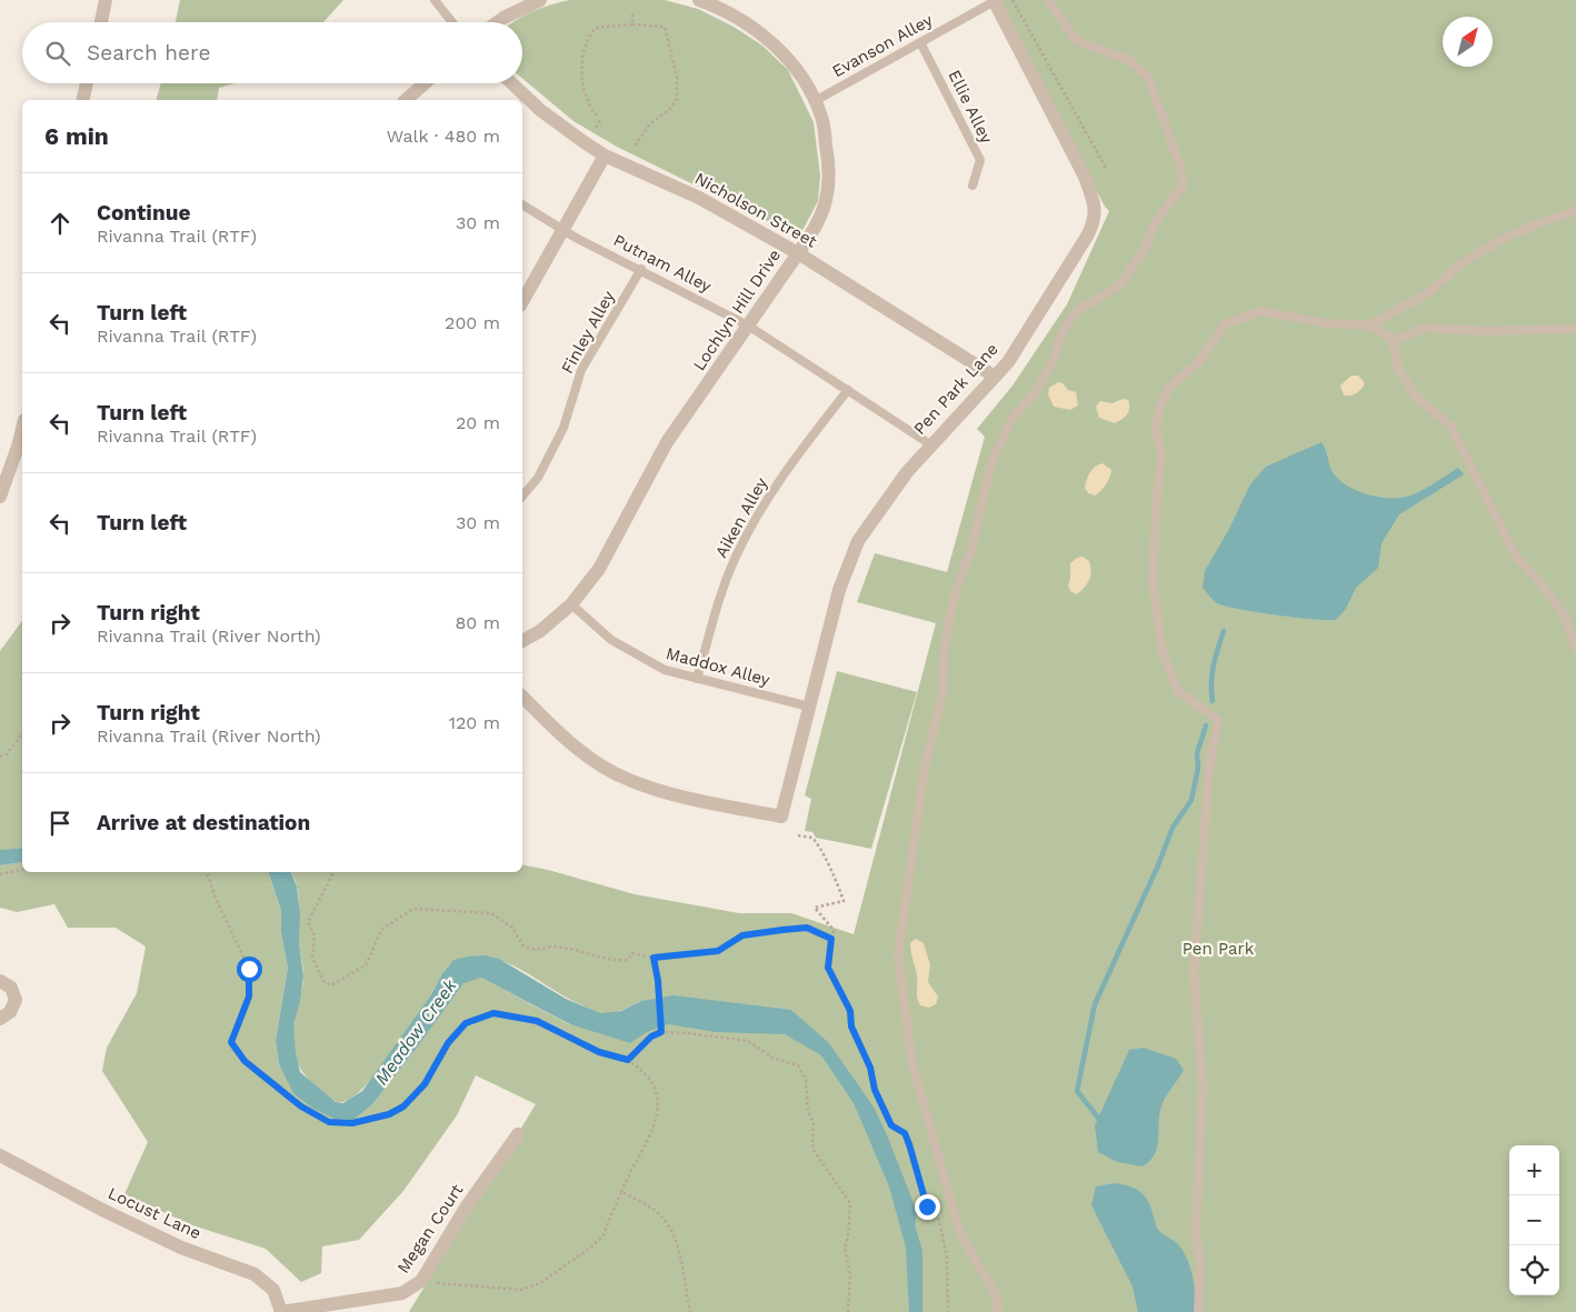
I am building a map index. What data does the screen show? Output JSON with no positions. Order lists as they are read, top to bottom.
{
  "streets": {
    "street": [
      "Nicholson Street",
      "Lochlyn Hill Drive",
      "Pen Park Lane",
      "Locust Lane",
      "Megan Court"
    ],
    "lane": [
      "Evanson Alley",
      "Ellie Alley",
      "Putnam Alley",
      "Finley Alley",
      "Aiken Alley",
      "Maddox Alley"
    ]
  },
  "crossings": [
    ["Evanson Alley", "Ellie Alley"],
    ["Evanson Alley", "Lochlyn Hill Drive"],
    ["Evanson Alley", "Pen Park Lane"],
    ["Nicholson Street", "Lochlyn Hill Drive"],
    ["Nicholson Street", "Pen Park Lane"],
    ["Putnam Alley", "Lochlyn Hill Drive"],
    ["Putnam Alley", "Finley Alley"],
    ["Putnam Alley", "Pen Park Lane"],
    ["Putnam Alley", "Aiken Alley"],
    ["Lochlyn Hill Drive", "Maddox Alley"],
    ["Pen Park Lane", "Maddox Alley"],
    ["Aiken Alley", "Maddox Alley"],
    ["Locust Lane", "Megan Court"]
  ],
  "water": ["Meadow Creek"],
  "parks": ["Pen Park"],
  "north": "top right",
  "page": {
    "search": "Search here",
    "heading": ["6 min", "Walk · 480 m"],
    "list": [
      ["Continue", "Rivanna Trail (RTF)", "30 m"],
      ["Turn left", "Rivanna Trail (RTF)", "200 m"],
      ["Turn left", "Rivanna Trail (RTF)", "20 m"],
      ["Turn left", "30 m"],
      ["Turn right", "Rivanna Trail (River North)", "80 m"],
      ["Turn right", "Rivanna Trail (River North)", "120 m"],
      "Arrive at destination"
    ],
    "map_buttons": ["+", "−"]
  }
}
